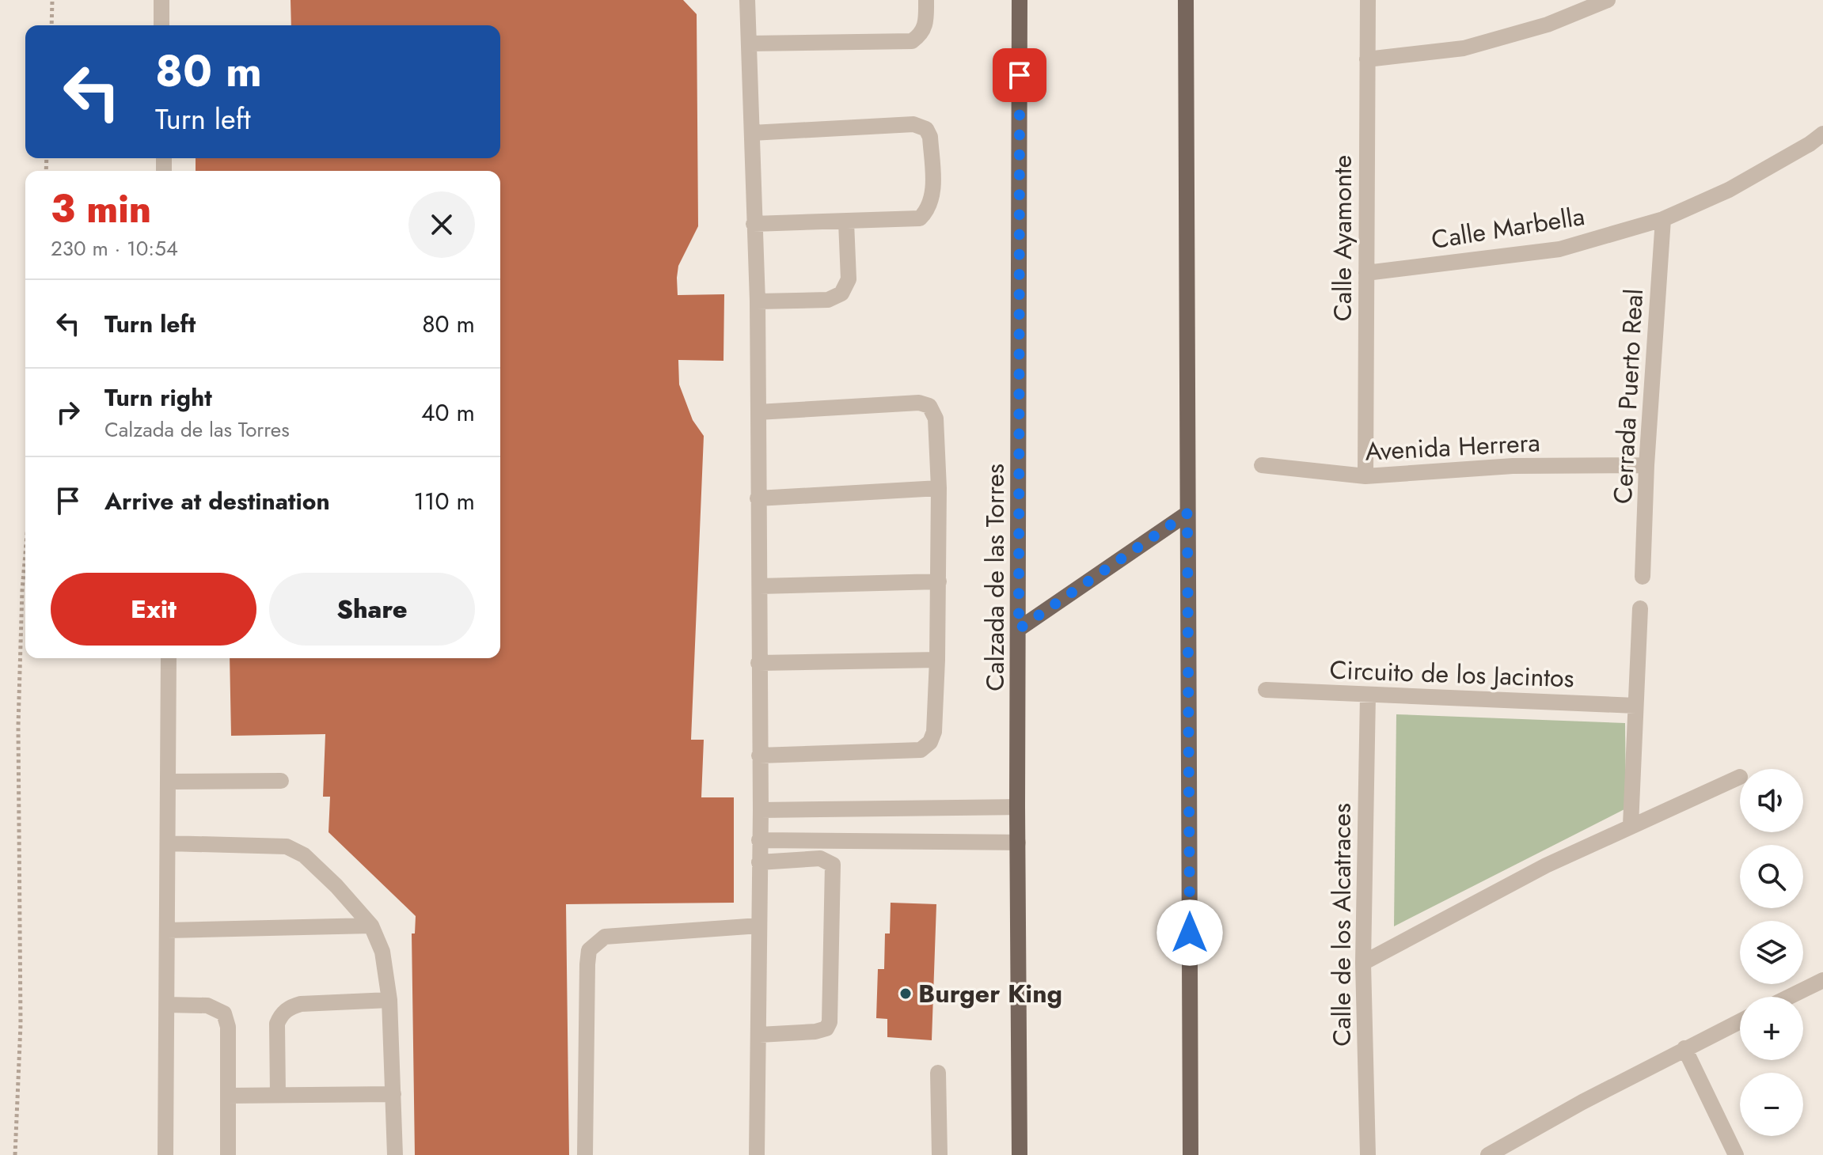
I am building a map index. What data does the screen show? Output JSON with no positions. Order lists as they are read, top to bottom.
{
  "streets": {
    "main road": ["Calzada de las Torres"],
    "street": [
      "Calle Marbella",
      "Calle Ayamonte",
      "Cerrada Puerto Real",
      "Avenida Herrera",
      "Circuito de los Jacintos",
      "Calle de los Alcatraces"
    ]
  },
  "crossings": [
    ["Calle Marbella", "Calle Ayamonte"],
    ["Calle Marbella", "Cerrada Puerto Real"],
    ["Calle Ayamonte", "Avenida Herrera"],
    ["Cerrada Puerto Real", "Avenida Herrera"],
    ["Circuito de los Jacintos", "Calle de los Alcatraces"]
  ],
  "places": ["Burger King"],
  "page": {
    "turn": ["80 m", "Turn left"],
    "heading": ["3 min", "230 m · 10:54"],
    "list": [
      {
        "name": "Turn left",
        "value": "80 m"
      },
      {
        "name": "Turn right",
        "note": "Calzada de las Torres",
        "value": "40 m"
      },
      {
        "name": "Arrive at destination",
        "value": "110 m"
      }
    ],
    "buttons": ["Exit", "Share"],
    "map_buttons": ["+", "−"]
  }
}
